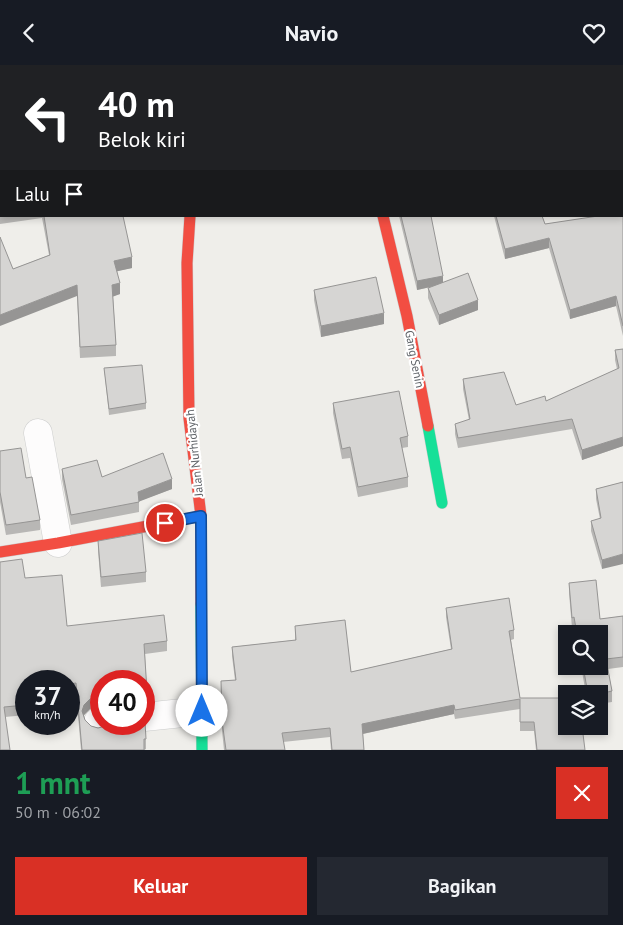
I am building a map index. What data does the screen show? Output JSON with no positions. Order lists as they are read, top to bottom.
{
  "streets": {
    "street": ["Gang Senin", "Jalan Nurhidayah"]
  },
  "page": {
    "header": "Navio",
    "turn": ["40 m", "Belok kiri"],
    "then": "Lalu",
    "speed": "37 km/h",
    "limit": "40",
    "heading": ["1 mnt", "50 m · 06:02"],
    "buttons": ["Keluar", "Bagikan"]
  }
}
